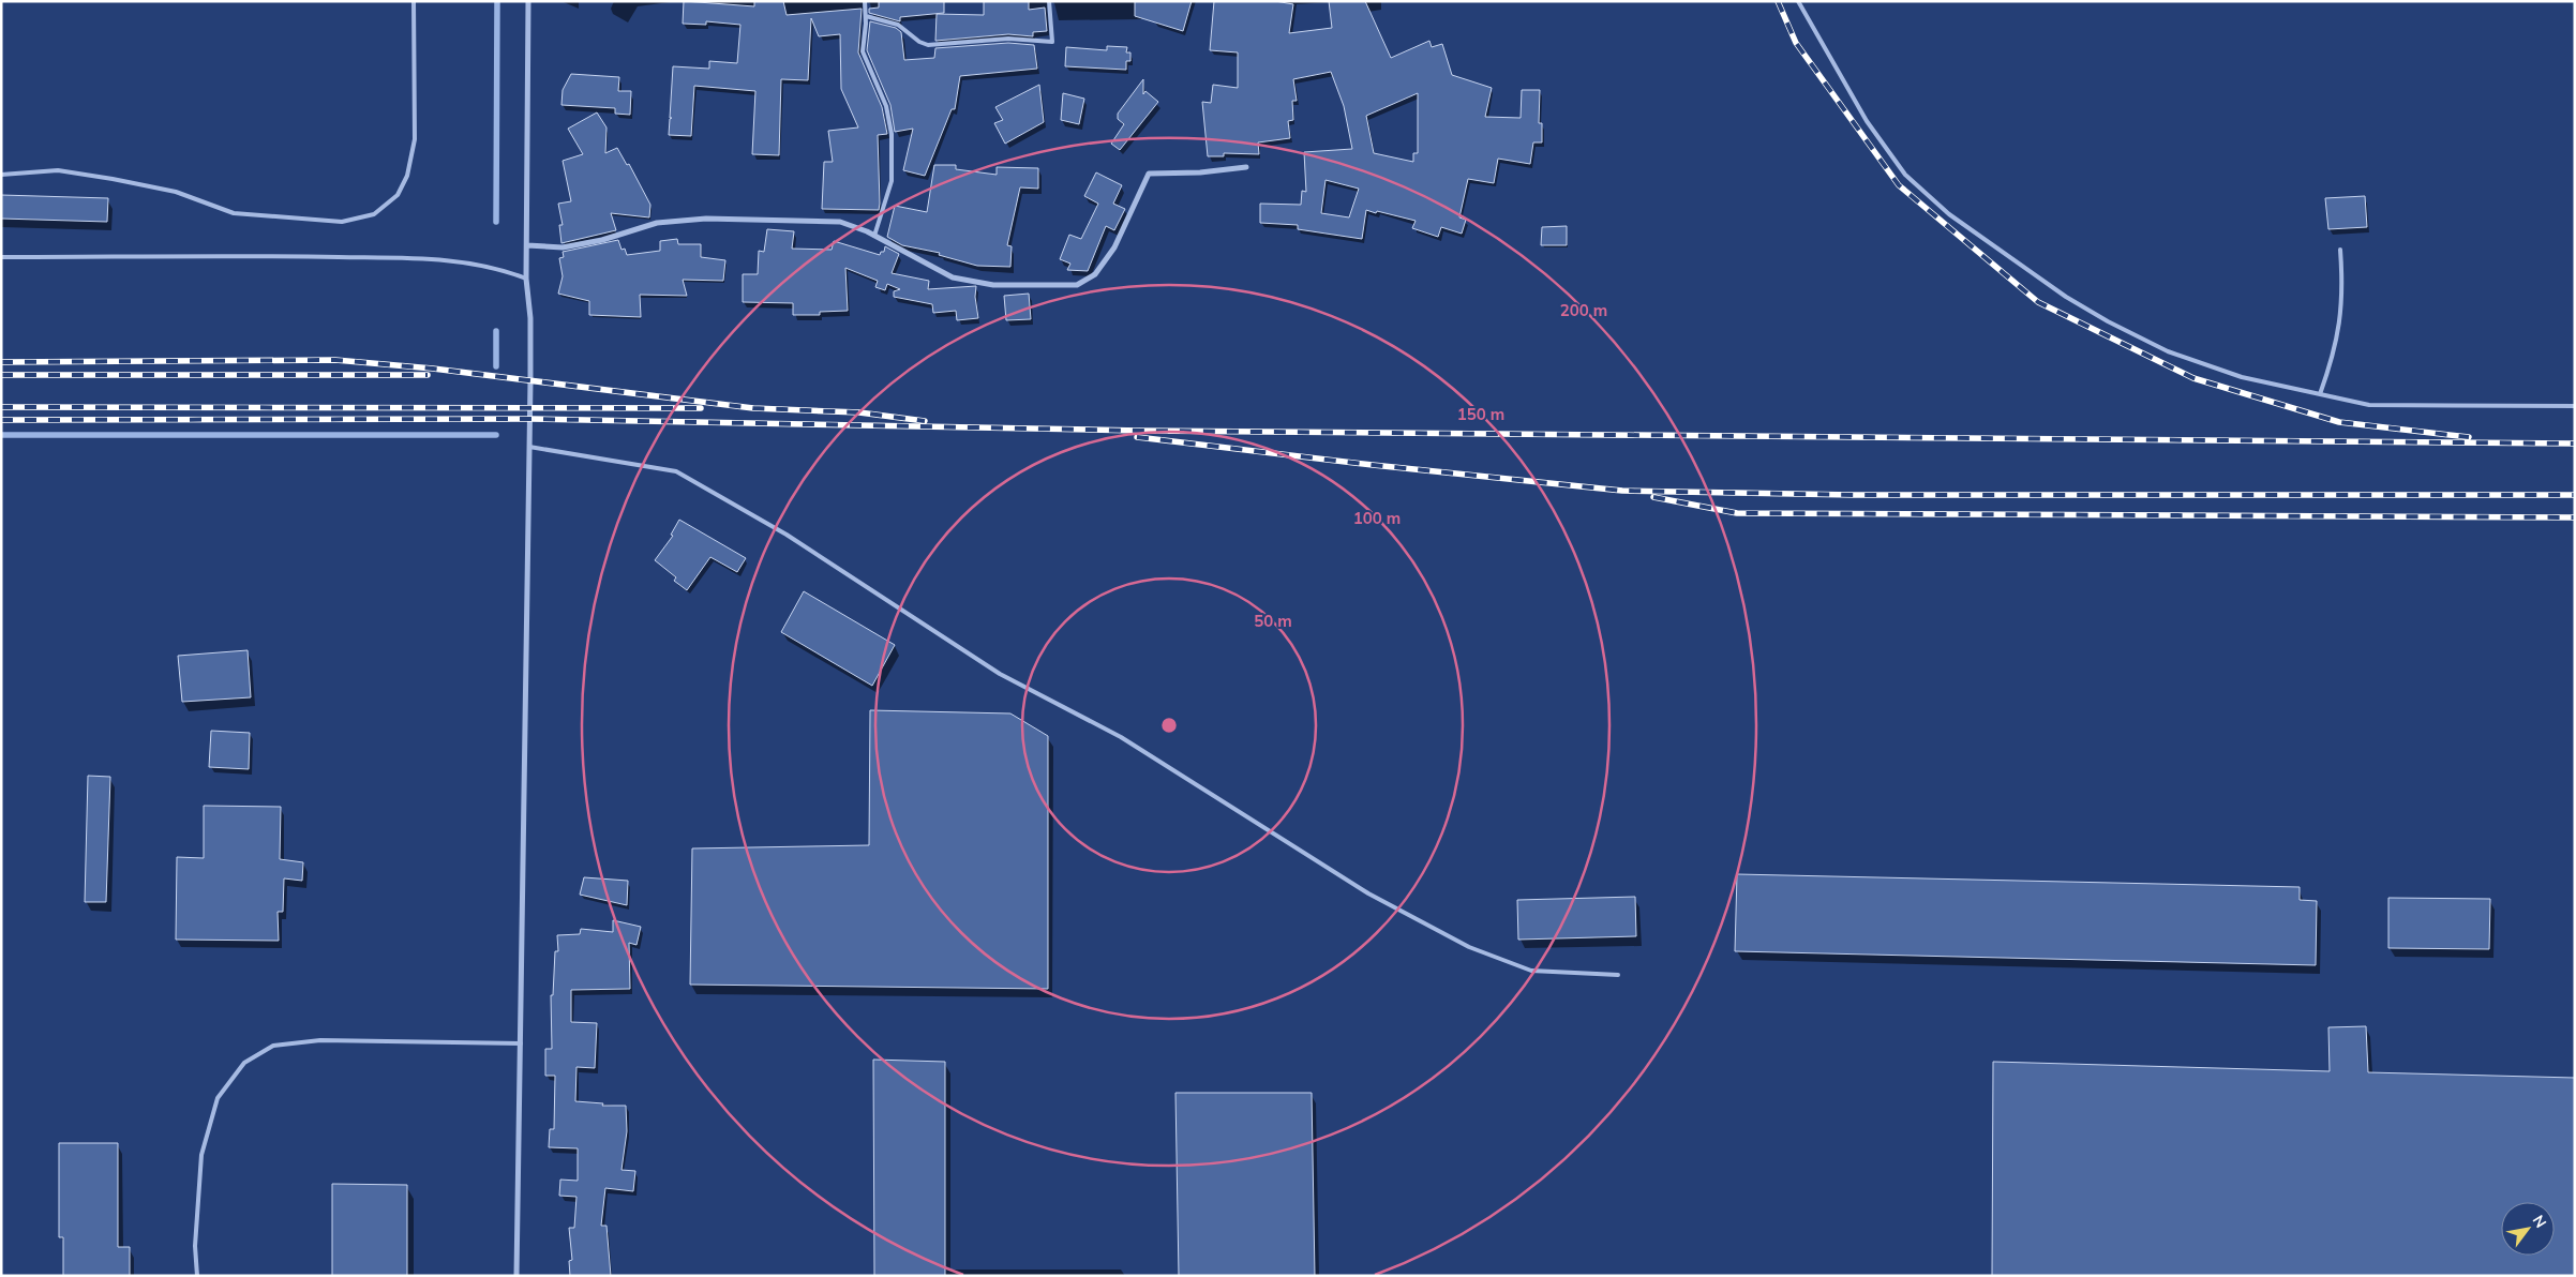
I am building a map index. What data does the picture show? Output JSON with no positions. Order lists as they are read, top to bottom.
{
  "north": "top right",
  "rings": [
    "200 m",
    "150 m",
    "100 m",
    "50 m"
  ]
}
